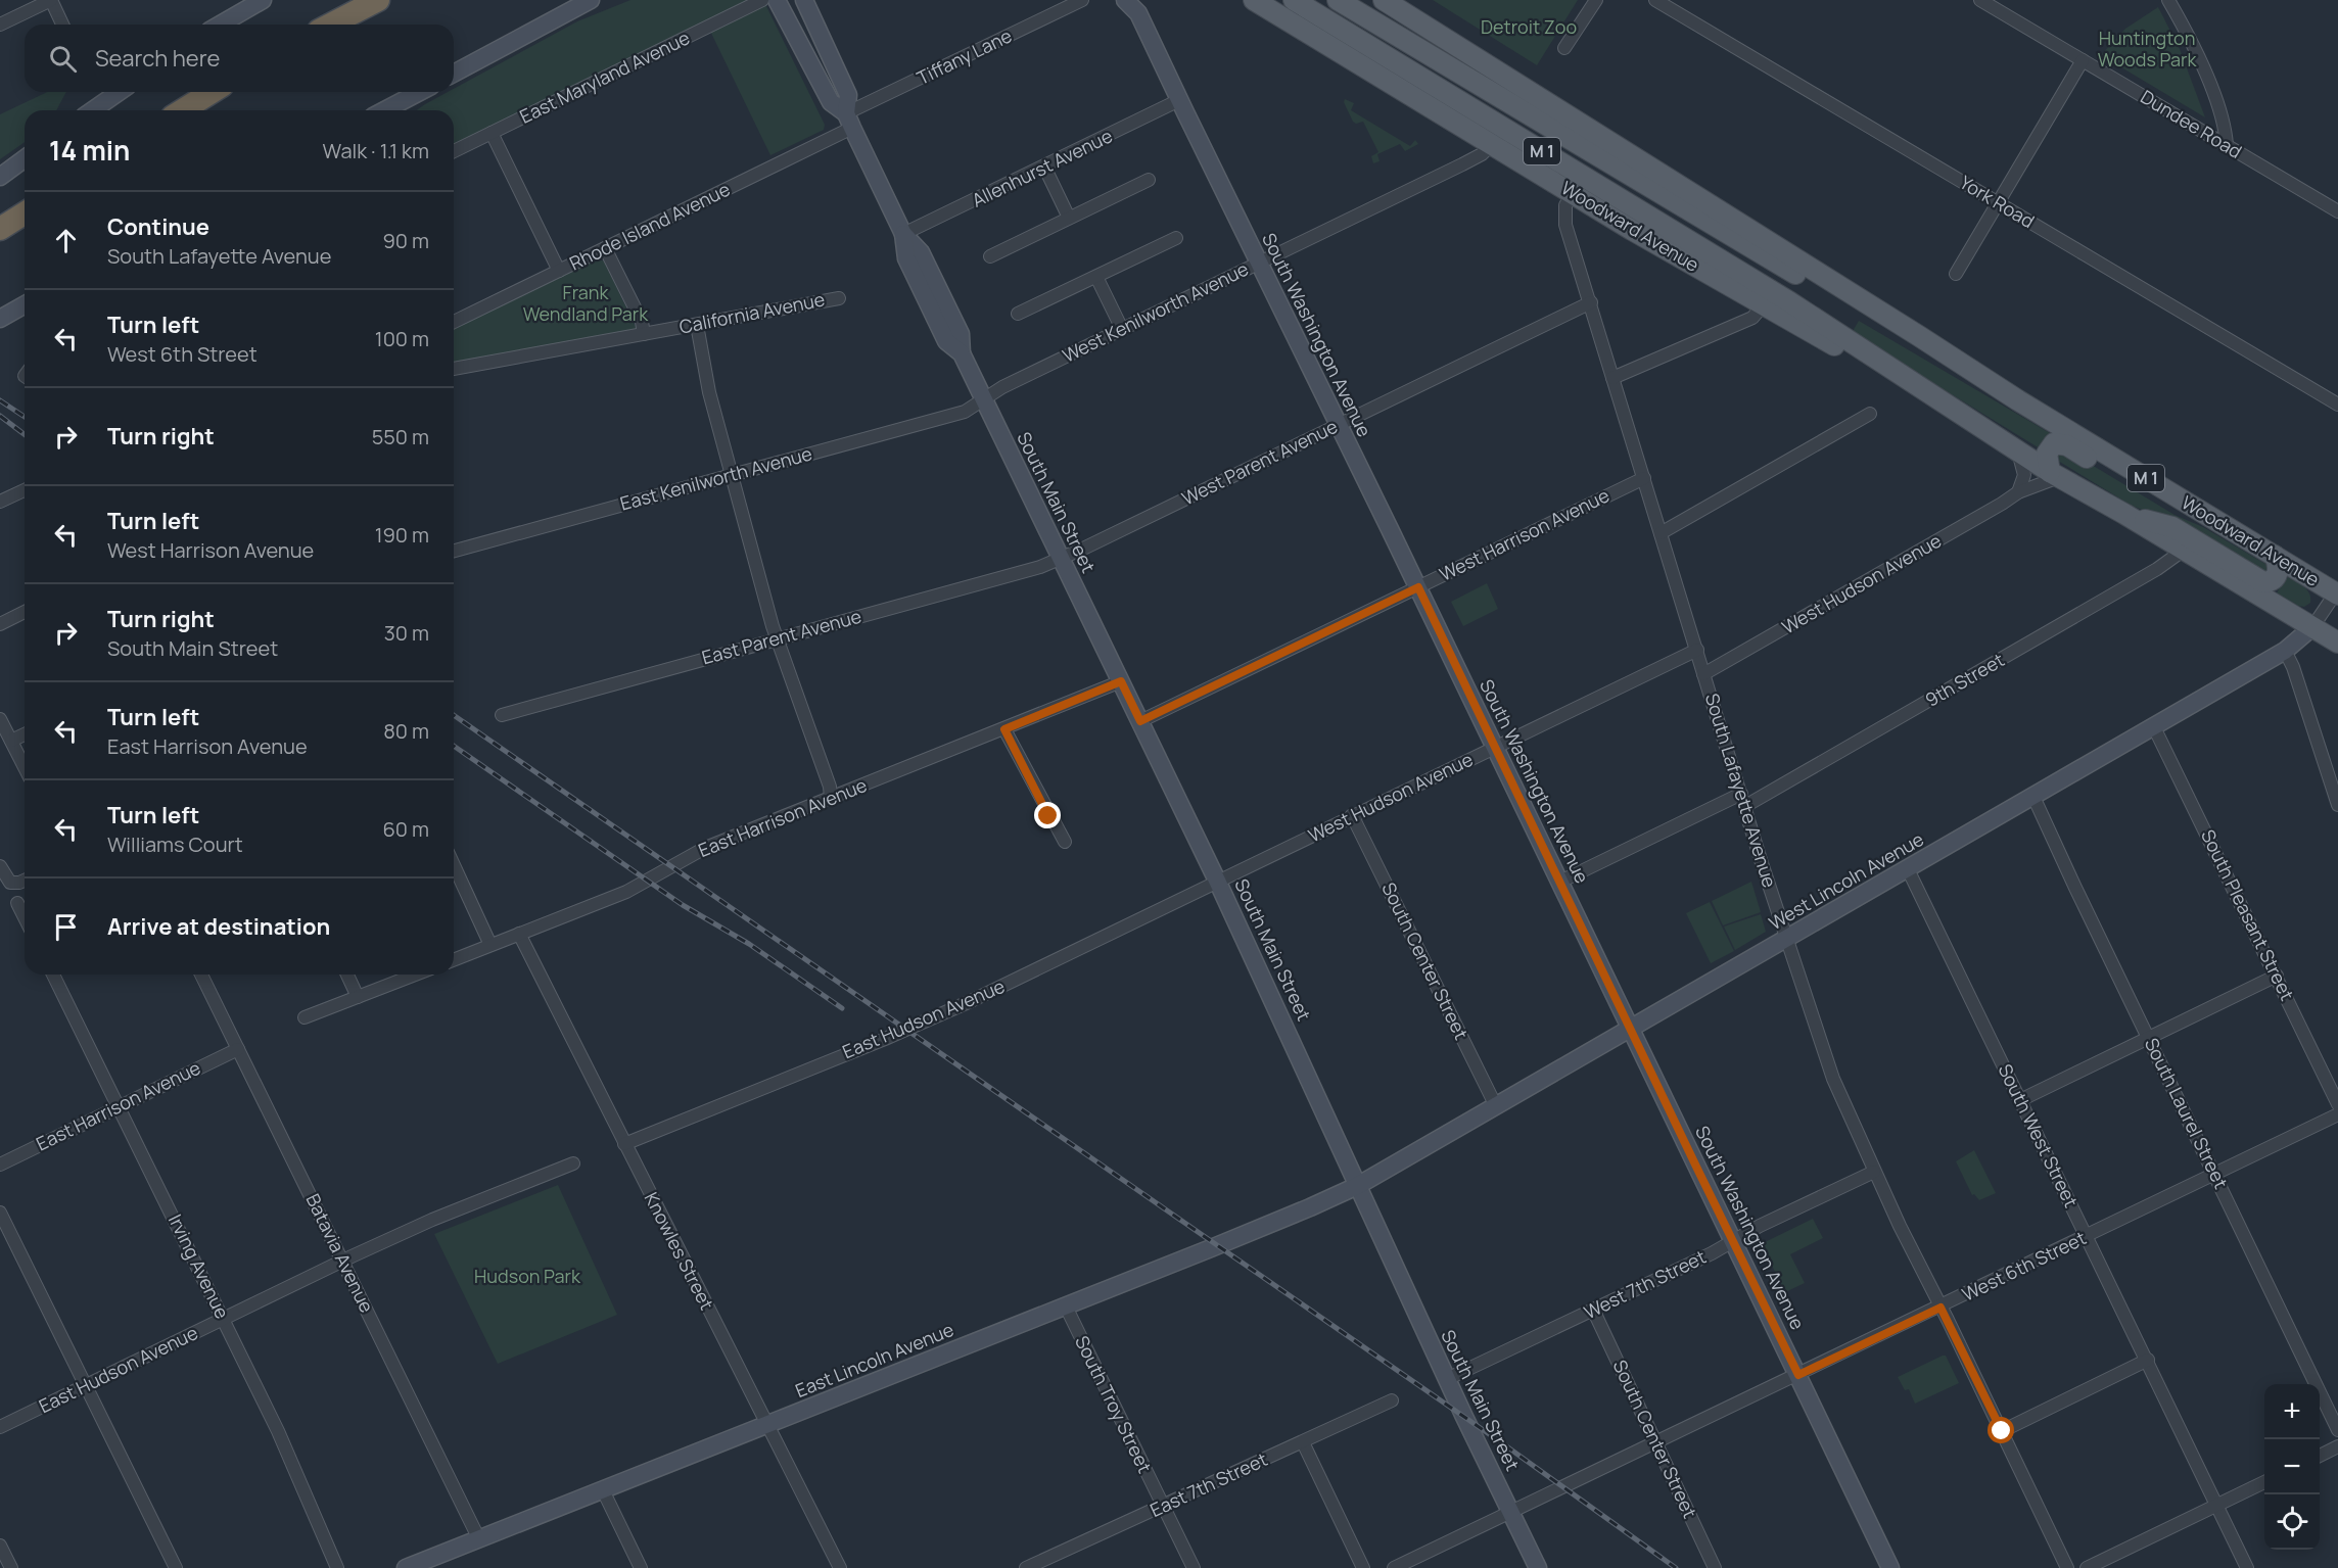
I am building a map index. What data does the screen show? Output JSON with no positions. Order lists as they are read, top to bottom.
{
  "streets": {
    "main road": [
      "M 1",
      "Woodward Avenue",
      "South Washington Avenue",
      "South Main Street",
      "West Lincoln Avenue",
      "East Lincoln Avenue"
    ],
    "street": [
      "Tiffany Lane",
      "East Maryland Avenue",
      "Dundee Road",
      "Allenhurst Avenue",
      "York Road",
      "Rhode Island Avenue",
      "West Kenilworth Avenue",
      "California Avenue",
      "West Parent Avenue",
      "East Kenilworth Avenue",
      "West Harrison Avenue",
      "West Hudson Avenue",
      "East Parent Avenue",
      "9th Street",
      "South Lafayette Avenue",
      "East Harrison Avenue",
      "South Pleasant Street",
      "South Center Street",
      "East Hudson Avenue",
      "South Laurel Street",
      "South West Street",
      "Knowles Street",
      "Batavia Avenue",
      "Irving Avenue",
      "West 6th Street",
      "West 7th Street",
      "South Troy Street",
      "East 7th Street"
    ]
  },
  "crossings": [
    ["Tiffany Lane", "Rhode Island Avenue"],
    ["Tiffany Lane", "South Main Street"],
    ["M 1", "Woodward Avenue"],
    ["M 1", "9th Street"],
    ["M 1", "West Lincoln Avenue"],
    ["Allenhurst Avenue", "South Washington Avenue"],
    ["Allenhurst Avenue", "South Main Street"],
    ["Rhode Island Avenue", "South Main Street"],
    ["Woodward Avenue", "West Kenilworth Avenue"],
    ["Woodward Avenue", "West Hudson Avenue"],
    ["Woodward Avenue", "South Lafayette Avenue"],
    ["Woodward Avenue", "West Lincoln Avenue"],
    ["West Kenilworth Avenue", "South Washington Avenue"],
    ["West Kenilworth Avenue", "East Kenilworth Avenue"],
    ["West Kenilworth Avenue", "South Main Street"],
    ["South Washington Avenue", "West Parent Avenue"],
    ["South Washington Avenue", "West Harrison Avenue"],
    ["South Washington Avenue", "West Hudson Avenue"],
    ["South Washington Avenue", "9th Street"],
    ["South Washington Avenue", "West Lincoln Avenue"],
    ["South Washington Avenue", "West 6th Street"],
    ["South Washington Avenue", "West 7th Street"],
    ["West Parent Avenue", "South Main Street"],
    ["West Parent Avenue", "East Parent Avenue"],
    ["West Parent Avenue", "South Lafayette Avenue"],
    ["East Kenilworth Avenue", "South Main Street"],
    ["South Main Street", "West Harrison Avenue"],
    ["South Main Street", "West Hudson Avenue"],
    ["South Main Street", "East Parent Avenue"],
    ["South Main Street", "East Harrison Avenue"],
    ["South Main Street", "West Lincoln Avenue"],
    ["South Main Street", "East Hudson Avenue"],
    ["South Main Street", "West 6th Street"],
    ["South Main Street", "West 7th Street"],
    ["South Main Street", "East Lincoln Avenue"],
    ["West Harrison Avenue", "South Lafayette Avenue"],
    ["West Hudson Avenue", "South Lafayette Avenue"],
    ["West Hudson Avenue", "South Center Street"],
    ["West Hudson Avenue", "East Hudson Avenue"],
    ["9th Street", "South Lafayette Avenue"],
    ["South Lafayette Avenue", "West Lincoln Avenue"],
    ["South Lafayette Avenue", "West 6th Street"],
    ["South Lafayette Avenue", "West 7th Street"],
    ["East Harrison Avenue", "Knowles Street"],
    ["East Harrison Avenue", "Batavia Avenue"],
    ["East Harrison Avenue", "Irving Avenue"],
    ["West Lincoln Avenue", "South Pleasant Street"],
    ["West Lincoln Avenue", "South Center Street"],
    ["West Lincoln Avenue", "South Laurel Street"],
    ["West Lincoln Avenue", "South West Street"],
    ["West Lincoln Avenue", "East Lincoln Avenue"],
    ["South Center Street", "West 6th Street"],
    ["South Center Street", "West 7th Street"],
    ["East Hudson Avenue", "Knowles Street"],
    ["East Hudson Avenue", "Batavia Avenue"],
    ["East Hudson Avenue", "Irving Avenue"],
    ["South Laurel Street", "West 6th Street"],
    ["South West Street", "West 6th Street"],
    ["Knowles Street", "East Lincoln Avenue"],
    ["Batavia Avenue", "East Lincoln Avenue"],
    ["East Lincoln Avenue", "South Troy Street"],
    ["South Troy Street", "East 7th Street"]
  ],
  "parks": [
    "Detroit Zoo",
    "Huntington Woods Park",
    "Frank Wendland Park",
    "Hudson Park"
  ],
  "page": {
    "search": "Search here",
    "heading": ["14 min", "Walk · 1.1 km"],
    "list": [
      ["Continue", "South Lafayette Avenue", "90 m"],
      ["Turn left", "West 6th Street", "100 m"],
      ["Turn right", "550 m"],
      ["Turn left", "West Harrison Avenue", "190 m"],
      ["Turn right", "South Main Street", "30 m"],
      ["Turn left", "East Harrison Avenue", "80 m"],
      ["Turn left", "Williams Court", "60 m"],
      "Arrive at destination"
    ],
    "map_buttons": ["+", "−"]
  }
}
